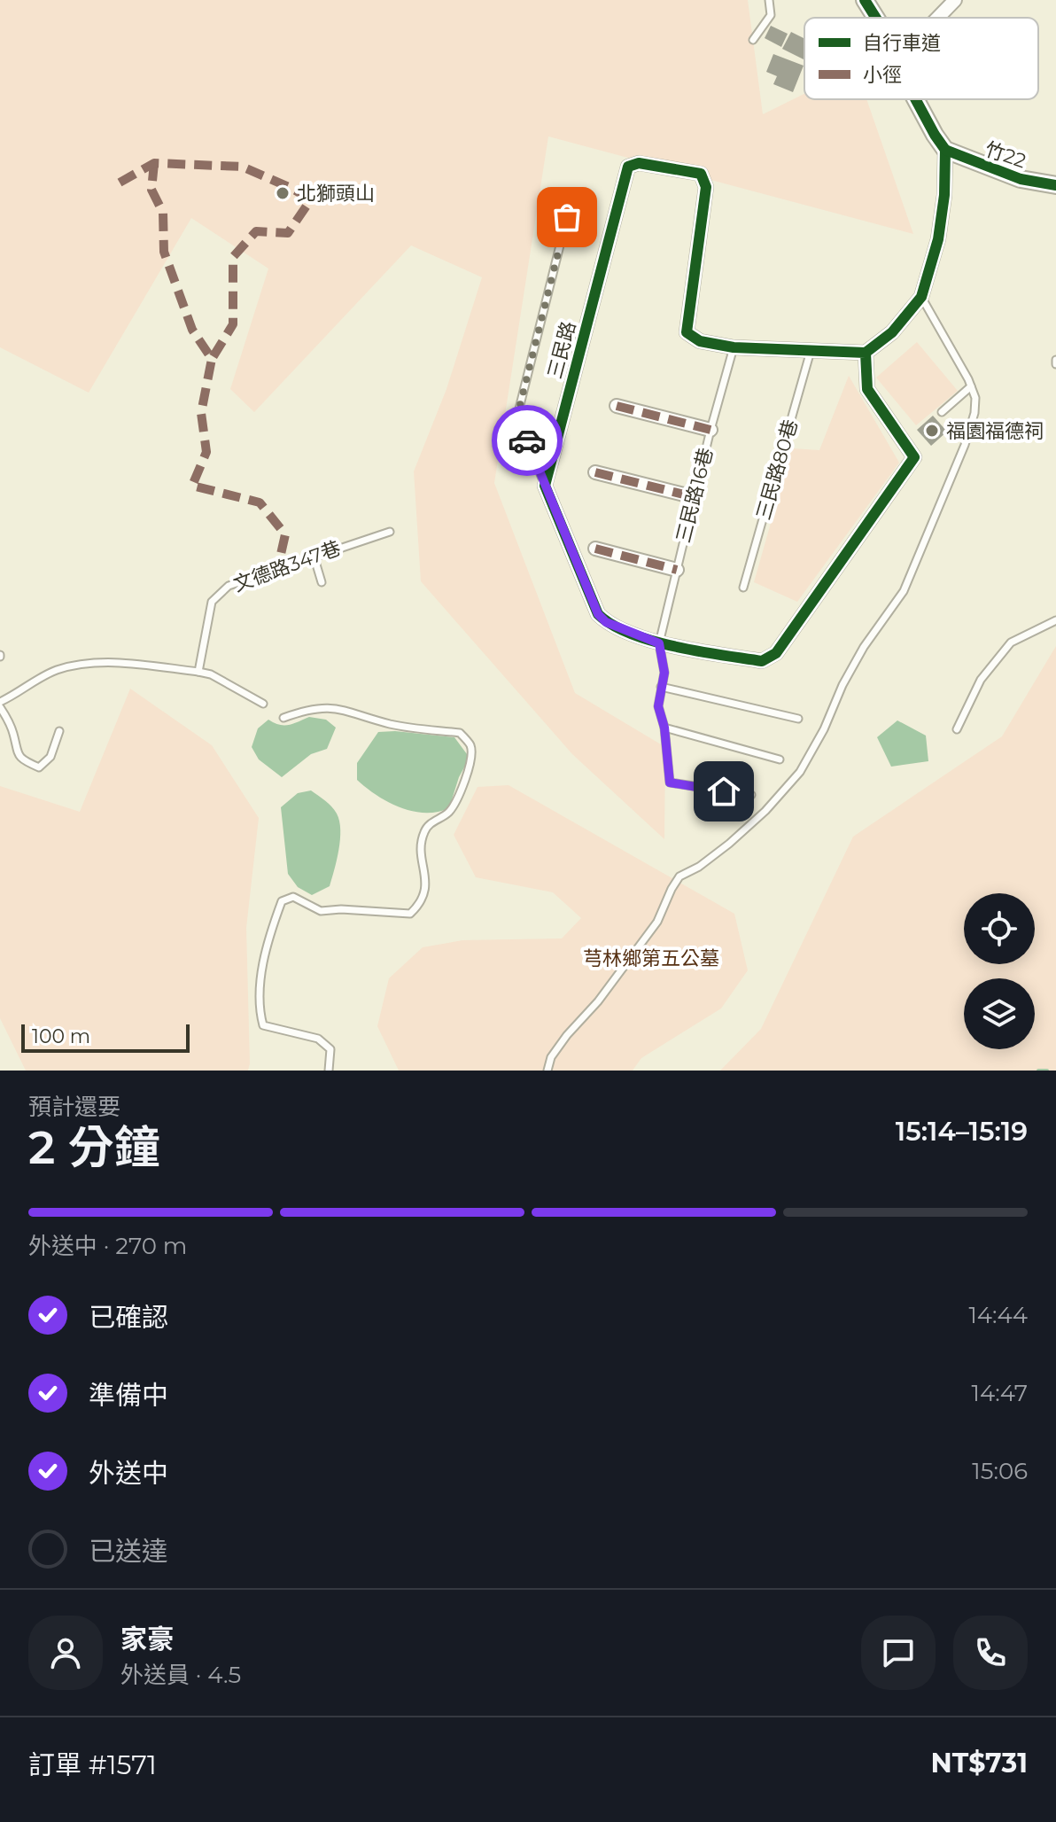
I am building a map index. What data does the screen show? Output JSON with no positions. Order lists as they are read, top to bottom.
{
  "streets": {
    "street": ["竹22", "三民路"],
    "lane": ["三民路80巷", "三民路16巷", "文德路347巷"]
  },
  "crossings": [
    ["三民路", "三民路80巷"],
    ["三民路", "三民路16巷"]
  ],
  "parks": ["芎林鄉第五公墓"],
  "places": ["北獅頭山", "福園福德祠"],
  "legend": ["自行車道", "小徑"],
  "scale_bar": "100 m",
  "page": {
    "scale": "100 m",
    "heading": ["2 分鐘", "預計還要", "15:14–15:19"],
    "panel": [
      "家豪",
      "外送員 · 4.5",
      "訂單 #1571",
      "NT$731"
    ],
    "bar": "外送中 · 270 m",
    "list": [
      ["已確認", "14:44"],
      ["準備中", "14:47"],
      ["外送中", "15:06"],
      "已送達"
    ]
  }
}
